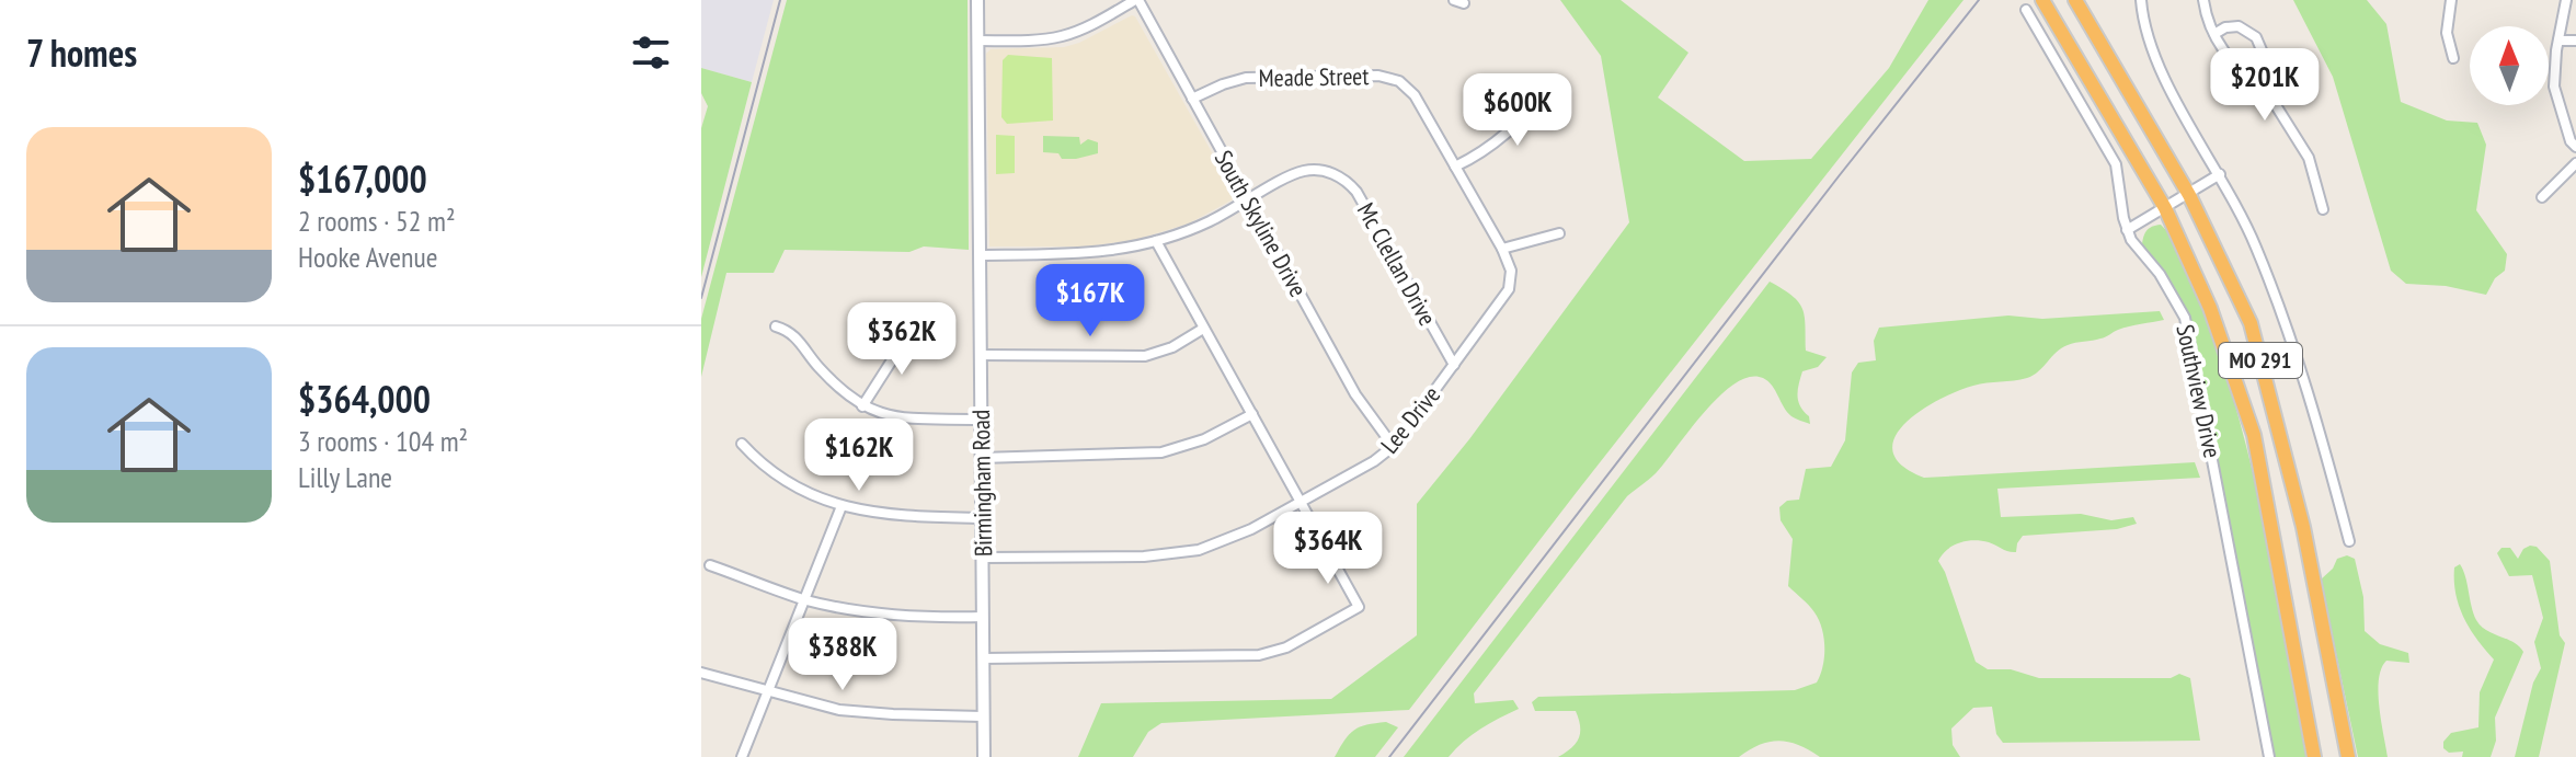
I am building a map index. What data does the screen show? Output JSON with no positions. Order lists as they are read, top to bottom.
{
  "streets": {
    "highway": ["MO 291"],
    "street": [
      "Meade Street",
      "South Skyline Drive",
      "Mc Clellan Drive",
      "Southview Drive",
      "Lee Drive",
      "Birmingham Road"
    ]
  },
  "crossings": [
    ["Meade Street", "South Skyline Drive"],
    ["Meade Street", "Lee Drive"],
    ["South Skyline Drive", "Mc Clellan Drive"],
    ["South Skyline Drive", "Lee Drive"],
    ["Mc Clellan Drive", "Lee Drive"],
    ["Mc Clellan Drive", "Birmingham Road"],
    ["Lee Drive", "Birmingham Road"]
  ],
  "north": "top",
  "page": {
    "heading": "7 homes",
    "price": [
      "$201K",
      "$600K",
      "$167K",
      "$362K",
      "$162K",
      "$364K",
      "$388K"
    ],
    "list": [
      {
        "name": "$167,000",
        "note": "2 rooms · 52 m² · Hooke Avenue"
      },
      {
        "name": "$364,000",
        "note": "3 rooms · 104 m² · Lilly Lane"
      }
    ]
  }
}
